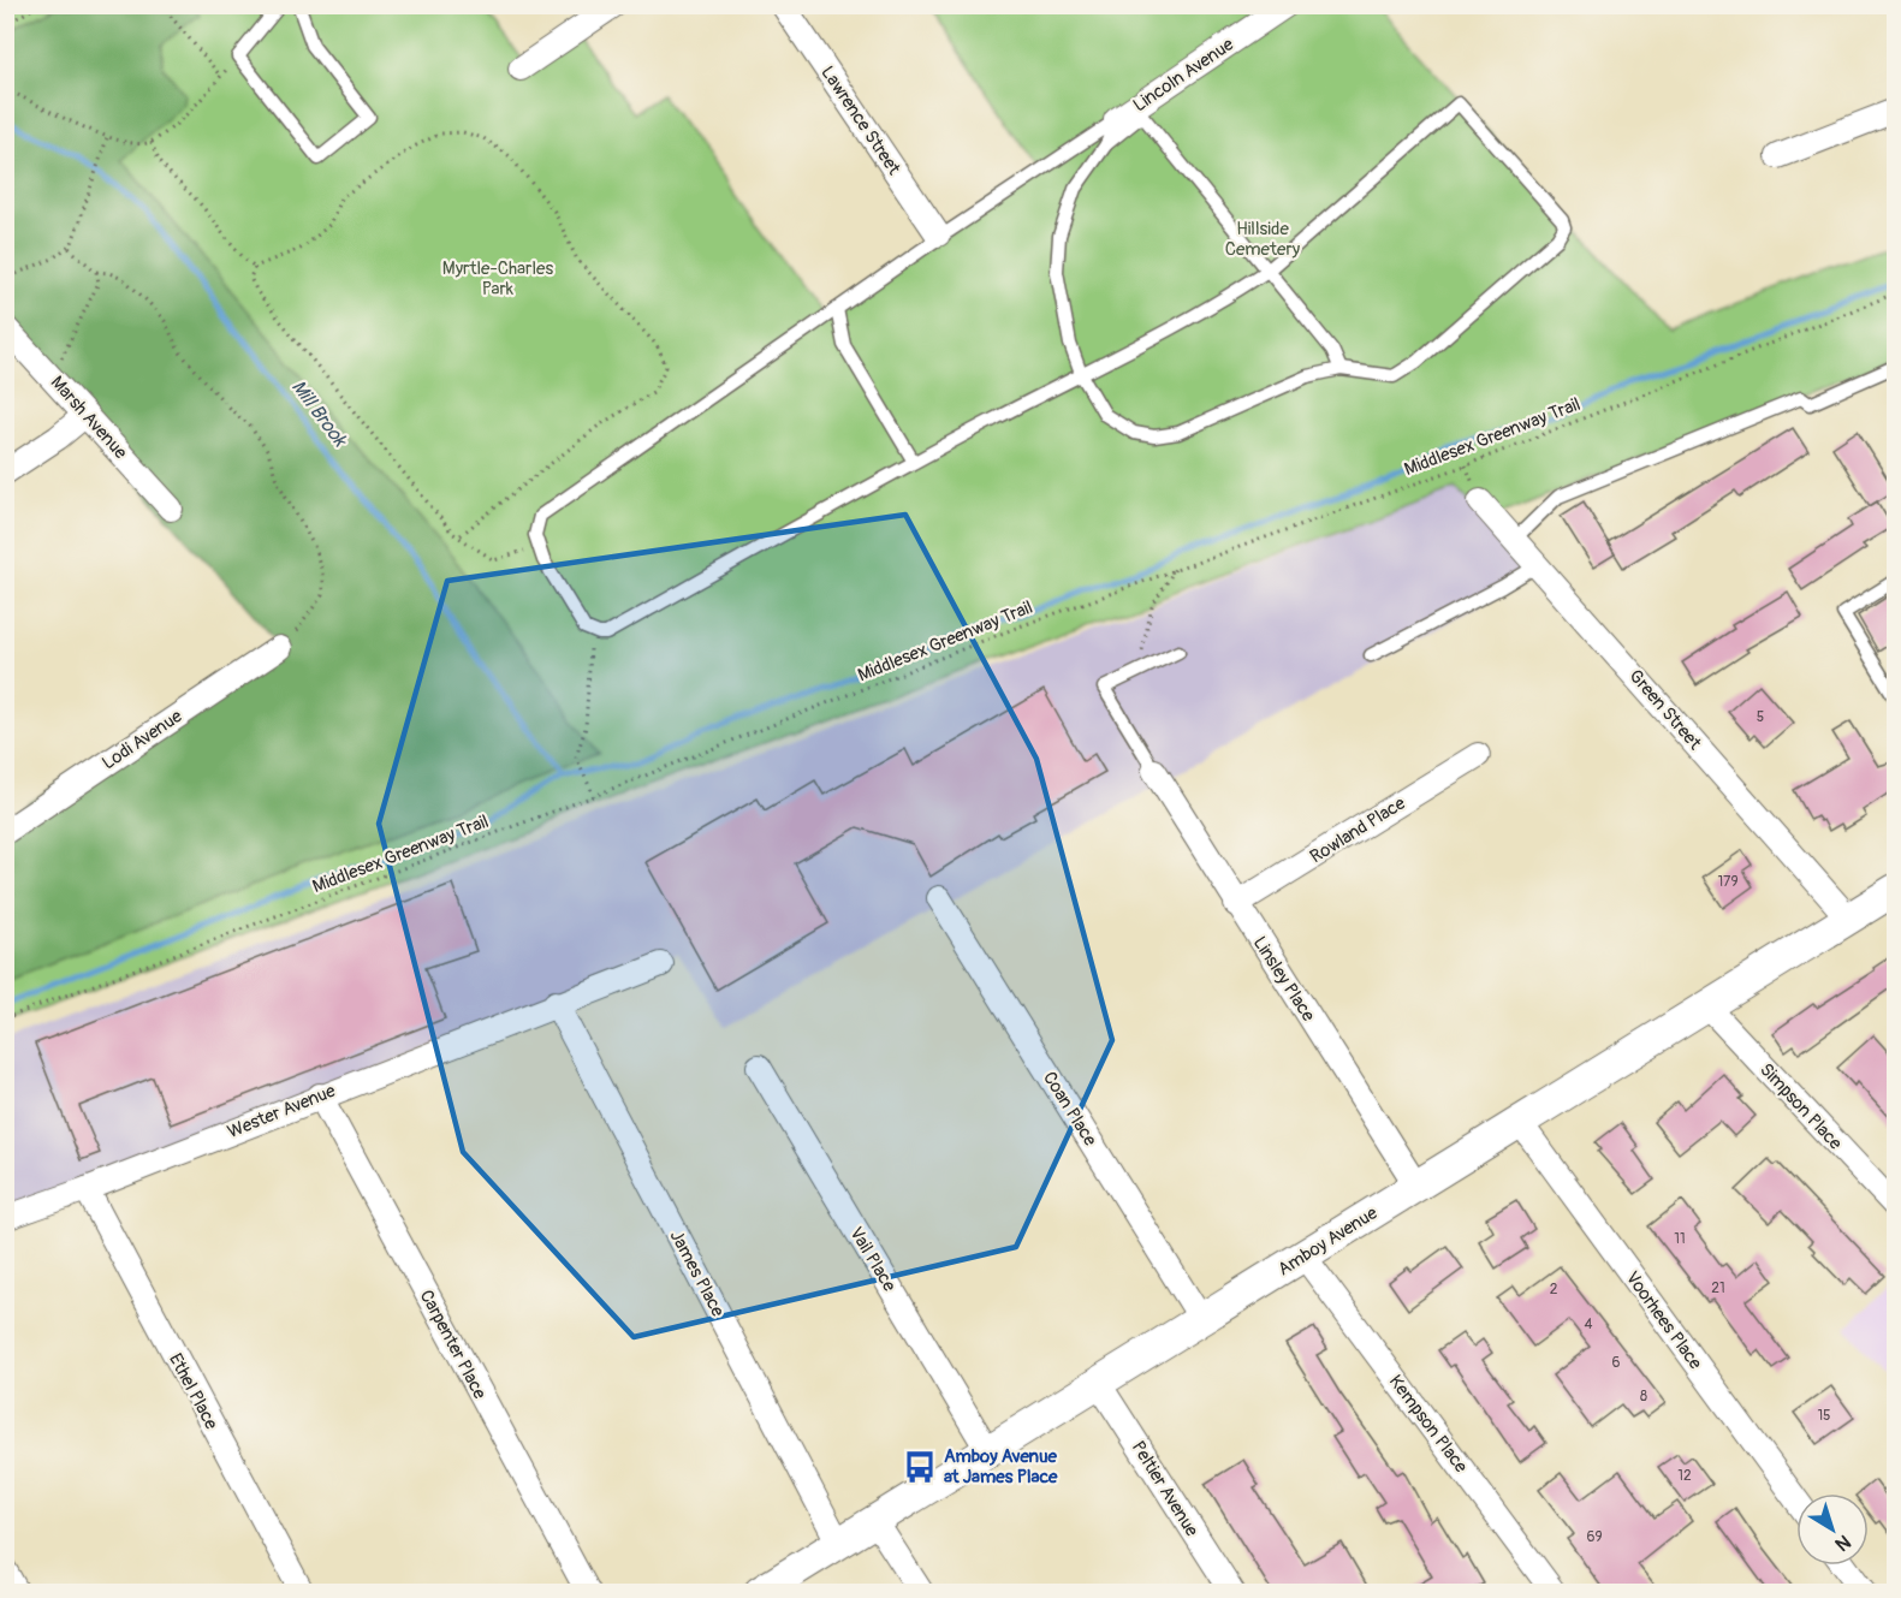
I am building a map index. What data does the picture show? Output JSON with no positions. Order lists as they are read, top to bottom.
{
  "streets": {
    "street": [
      "Lincoln Avenue",
      "Lawrence Street",
      "Marsh Avenue",
      "Green Street",
      "Lodi Avenue",
      "Rowland Place",
      "Linsley Place",
      "Simpson Place",
      "Coan Place",
      "Wester Avenue",
      "Amboy Avenue",
      "Vail Place",
      "James Place",
      "Voorhees Place",
      "Carpenter Place",
      "Ethel Place",
      "Kempson Place",
      "Peltier Avenue"
    ],
    "path": ["Middlesex Greenway Trail"]
  },
  "crossings": [
    ["Green Street", "Amboy Avenue"],
    ["Rowland Place", "Linsley Place"],
    ["Linsley Place", "Amboy Avenue"],
    ["Simpson Place", "Amboy Avenue"],
    ["Coan Place", "Amboy Avenue"],
    ["Wester Avenue", "James Place"],
    ["Wester Avenue", "Carpenter Place"],
    ["Wester Avenue", "Ethel Place"],
    ["Amboy Avenue", "Vail Place"],
    ["Amboy Avenue", "James Place"],
    ["Amboy Avenue", "Voorhees Place"],
    ["Amboy Avenue", "Kempson Place"],
    ["Amboy Avenue", "Peltier Avenue"]
  ],
  "water": ["Mill Brook"],
  "parks": ["Hillside Cemetery", "Myrtle-Charles Park"],
  "places": {
    "bus stop": ["Amboy Avenue at James Place"]
  },
  "house_numbers": [
    "5",
    "179",
    "11",
    "21",
    "2",
    "4",
    "6",
    "8",
    "15",
    "12",
    "69"
  ],
  "north": "bottom right"
}
